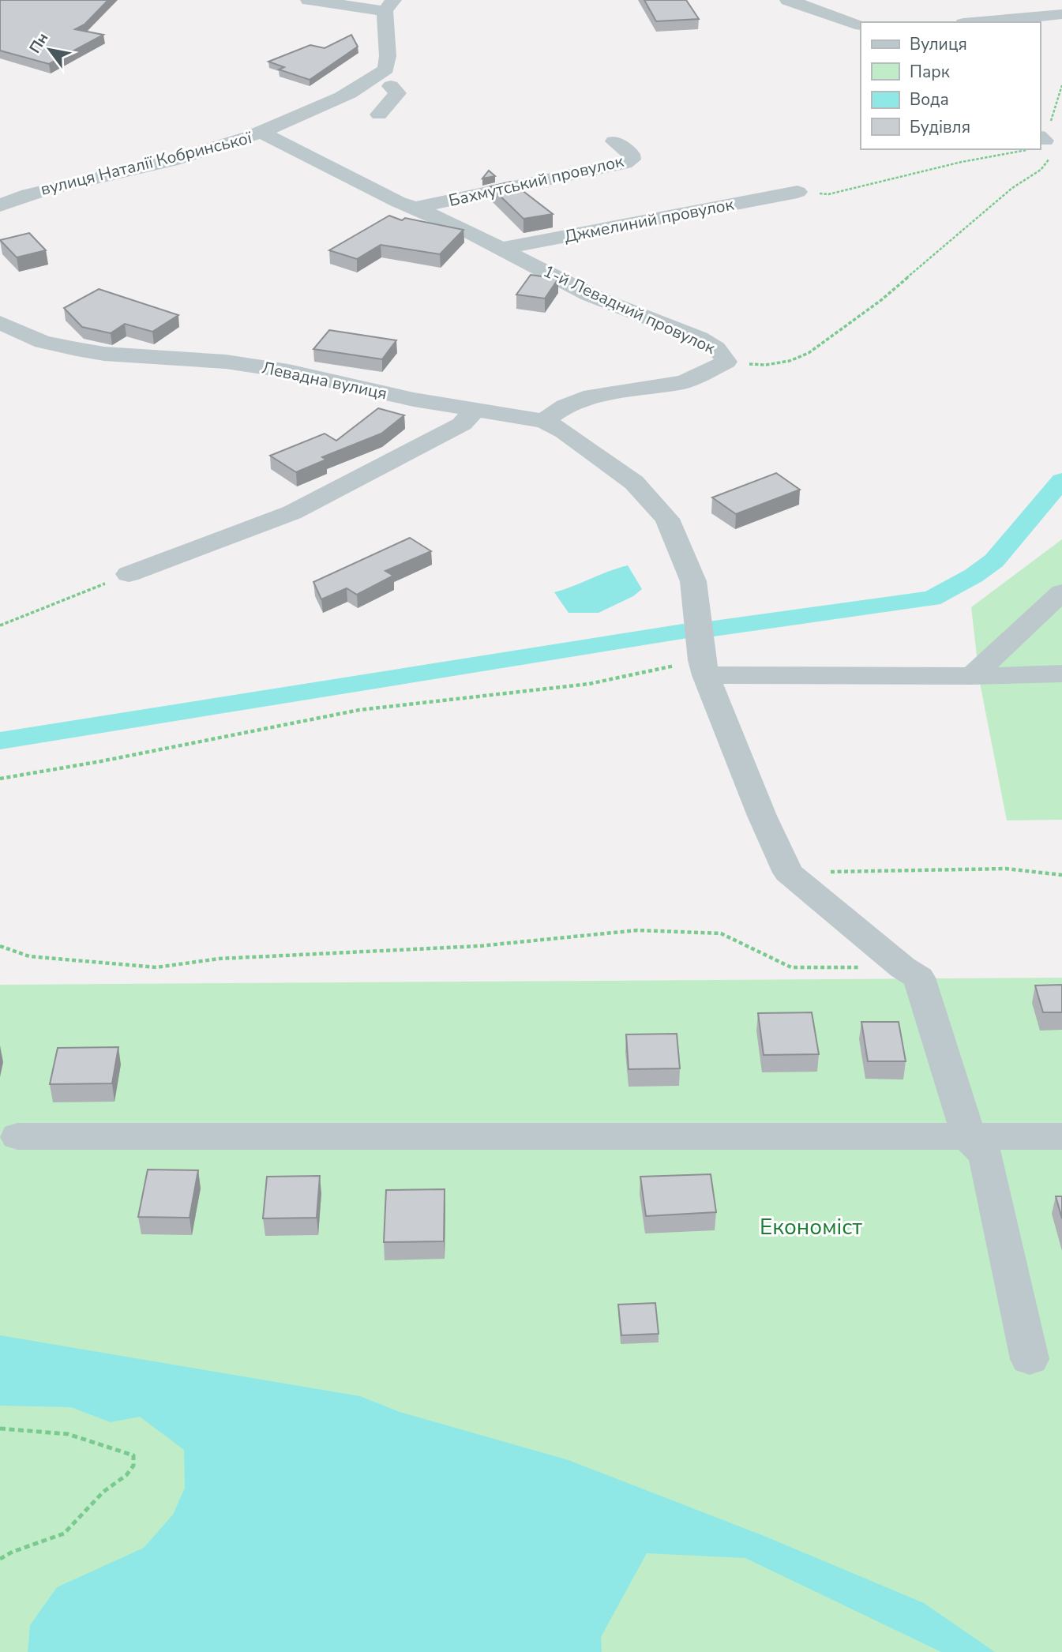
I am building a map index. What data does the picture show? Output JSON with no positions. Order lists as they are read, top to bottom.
{
  "streets": {
    "street": [
      "вулиця Наталії Кобринської",
      "Бахмутський провулок",
      "Джмелиний провулок",
      "1-й Левадний провулок",
      "Левадна вулиця"
    ]
  },
  "crossings": [
    ["вулиця Наталії Кобринської", "1-й Левадний провулок"],
    ["Бахмутський провулок", "1-й Левадний провулок"],
    ["Джмелиний провулок", "1-й Левадний провулок"],
    ["1-й Левадний провулок", "Левадна вулиця"]
  ],
  "parks": ["Економіст"],
  "legend": [
    "Вулиця",
    "Парк",
    "Вода",
    "Будівля"
  ],
  "north": "top left"
}
